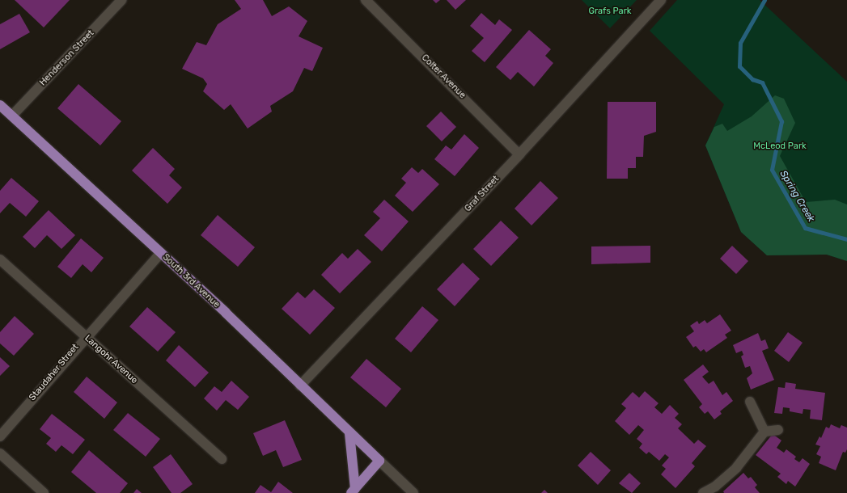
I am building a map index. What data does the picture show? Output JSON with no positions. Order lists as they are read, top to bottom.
{
  "streets": {
    "main road": ["South 3rd Avenue"],
    "street": [
      "Henderson Street",
      "Colter Avenue",
      "Graf Street",
      "Langohr Avenue",
      "Staudaher Street"
    ]
  },
  "crossings": [
    ["Henderson Street", "South 3rd Avenue"],
    ["Colter Avenue", "Graf Street"],
    ["Graf Street", "South 3rd Avenue"],
    ["South 3rd Avenue", "Staudaher Street"],
    ["Langohr Avenue", "Staudaher Street"]
  ],
  "water": ["Spring Creek"],
  "parks": ["Grafs Park", "McLeod Park"]
}
